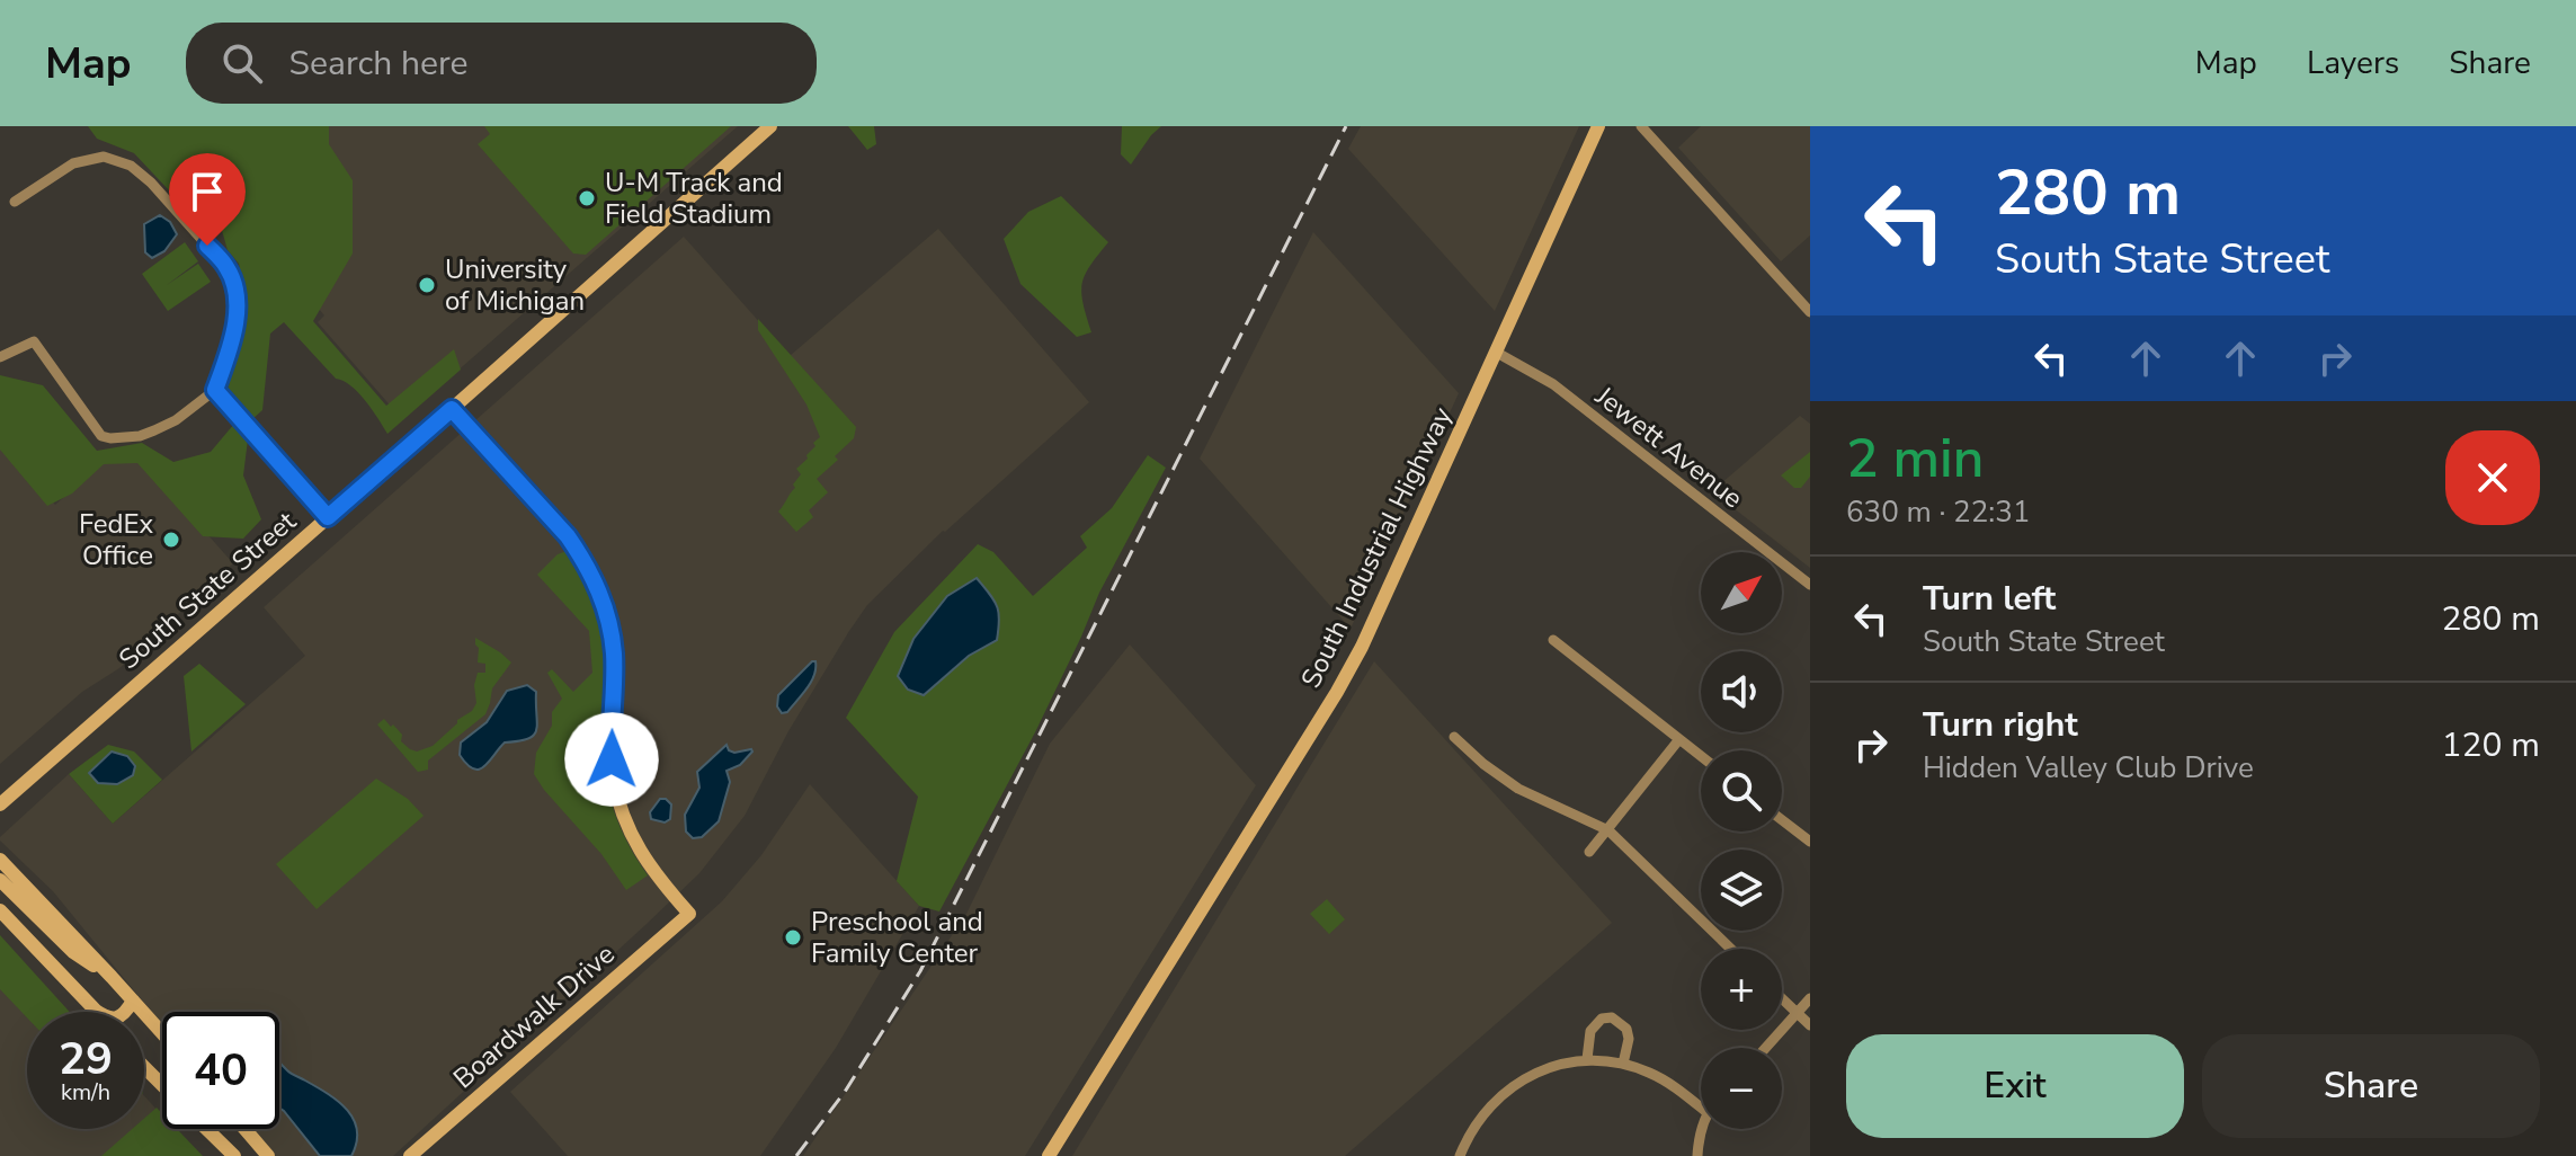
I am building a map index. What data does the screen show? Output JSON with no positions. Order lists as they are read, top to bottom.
{
  "streets": {
    "street": [
      "Jewett Avenue",
      "South Industrial Highway",
      "South State Street",
      "Boardwalk Drive"
    ]
  },
  "crossings": [
    ["Jewett Avenue", "South Industrial Highway"],
    ["South State Street", "Boardwalk Drive"]
  ],
  "places": [
    "U-M Track and Field Stadium",
    "University of Michigan",
    "FedEx Office",
    "Preschool and Family Center"
  ],
  "north": "top right",
  "page": {
    "header": "Map",
    "search": "Search here",
    "nav": ["Map", "Layers", "Share"],
    "turn": ["280 m", "South State Street"],
    "heading": ["2 min", "630 m · 22:31"],
    "map_buttons": ["+", "−"],
    "list": [
      {
        "name": "Turn left",
        "note": "South State Street",
        "value": "280 m"
      },
      {
        "name": "Turn right",
        "note": "Hidden Valley Club Drive",
        "value": "120 m"
      }
    ],
    "speed": "29 km/h",
    "limit": "40",
    "buttons": ["Exit", "Share"]
  }
}
